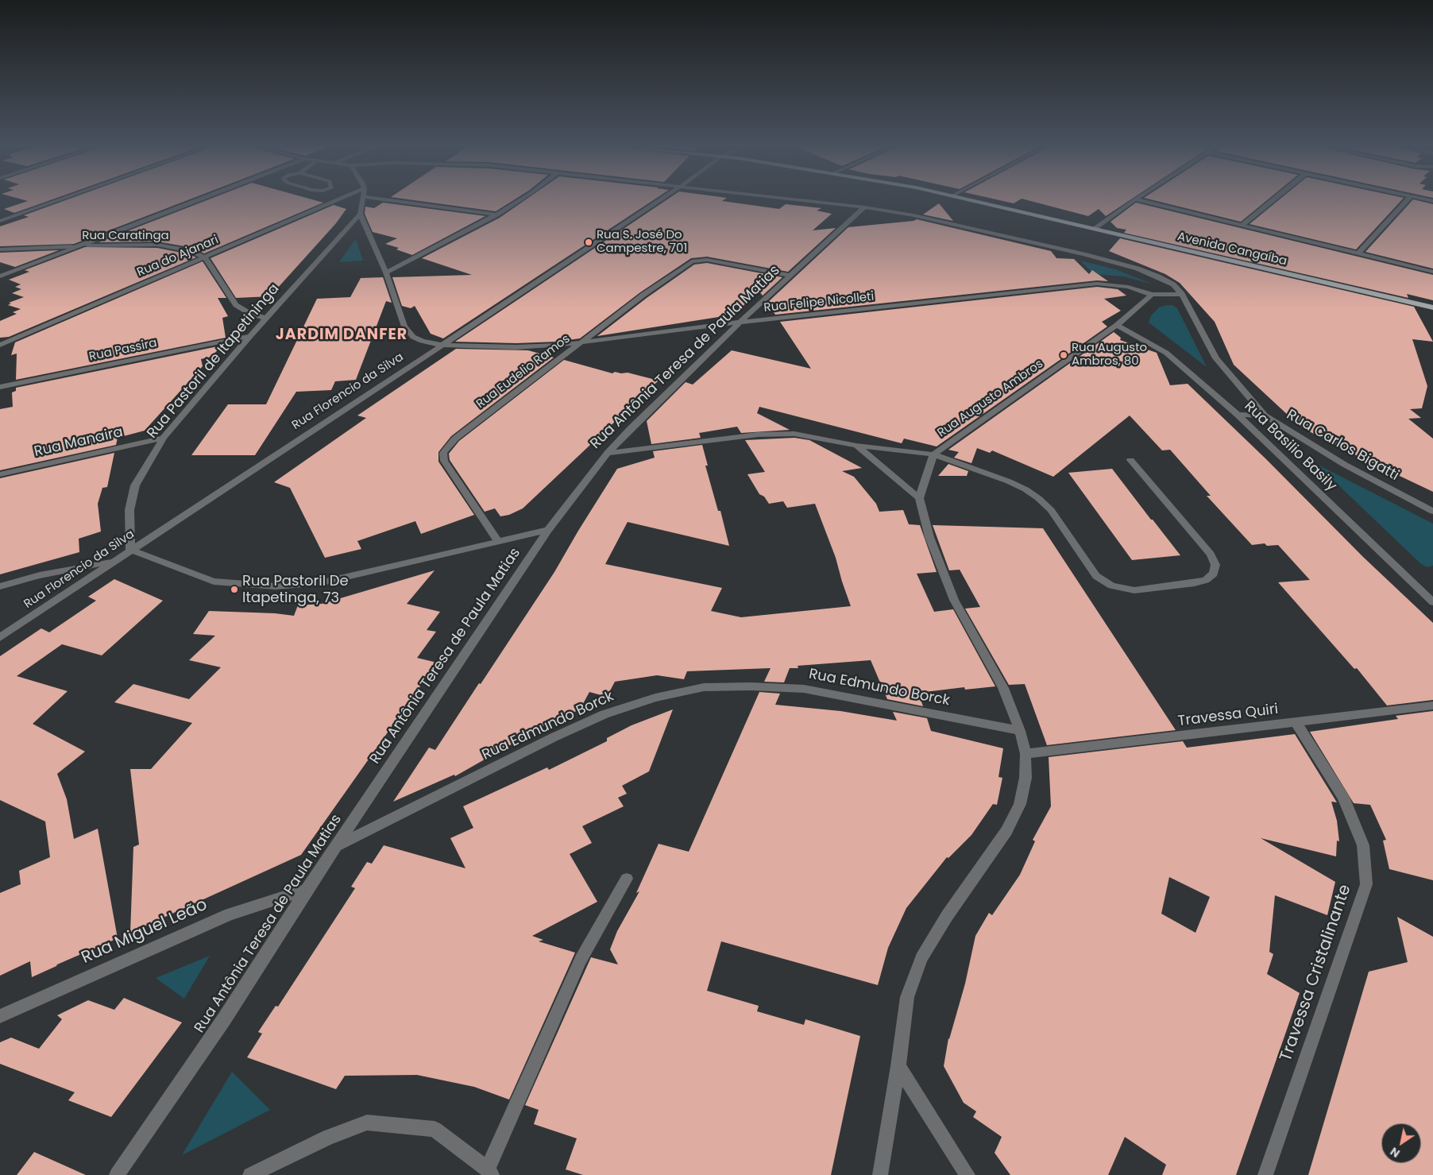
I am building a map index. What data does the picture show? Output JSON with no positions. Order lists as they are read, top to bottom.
{
  "streets": {
    "main road": ["Avenida Cangaíba"],
    "street": [
      "Rua Caratinga",
      "Rua do Ajanari",
      "Rua Felipe Nicolleti",
      "Rua Passira",
      "Rua Antônia Teresa de Paula Matias",
      "Rua Pastoril de Itapetininga",
      "Rua Eudelio Ramos",
      "Rua Florencio da Silva",
      "Rua Augusto Ambros",
      "Rua Manaira",
      "Rua Carlos Bigatti",
      "Rua Basilio Basily",
      "Rua Edmundo Borck",
      "Travessa Quiri",
      "Rua Miguel Leão",
      "Travessa Cristalinante"
    ]
  },
  "crossings": [
    ["Rua Caratinga", "Rua do Ajanari"],
    ["Rua Felipe Nicolleti", "Rua Antônia Teresa de Paula Matias"],
    ["Rua Felipe Nicolleti", "Rua Pastoril de Itapetininga"],
    ["Rua Felipe Nicolleti", "Rua Eudelio Ramos"],
    ["Rua Felipe Nicolleti", "Rua Florencio da Silva"],
    ["Rua Felipe Nicolleti", "Rua Augusto Ambros"],
    ["Rua Passira", "Rua Pastoril de Itapetininga"],
    ["Rua Antônia Teresa de Paula Matias", "Rua Eudelio Ramos"],
    ["Rua Antônia Teresa de Paula Matias", "Rua Augusto Ambros"],
    ["Rua Antônia Teresa de Paula Matias", "Rua Edmundo Borck"],
    ["Rua Antônia Teresa de Paula Matias", "Rua Miguel Leão"],
    ["Rua Pastoril de Itapetininga", "Rua Florencio da Silva"],
    ["Rua Pastoril de Itapetininga", "Rua Manaira"],
    ["Rua Augusto Ambros", "Rua Basilio Basily"],
    ["Travessa Quiri", "Travessa Cristalinante"]
  ],
  "districts": ["JARDIM DANFER"],
  "places": ["Rua S. José Do Campestre, 701", "Rua Augusto Ambros, 80", "Rua Pastoril De Itapetinga, 73"],
  "north": "bottom left"
}
